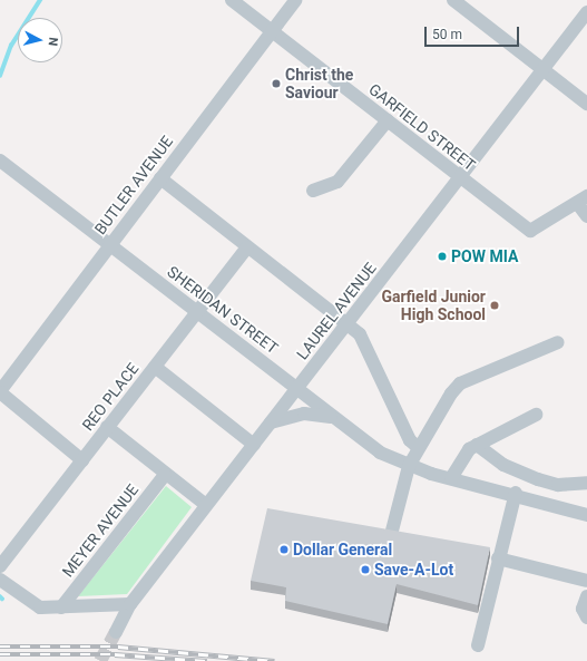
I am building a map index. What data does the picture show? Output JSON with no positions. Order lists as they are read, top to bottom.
{
  "streets": {
    "street": [
      "GARFIELD STREET",
      "BUTLER AVENUE",
      "SHERIDAN STREET",
      "LAUREL AVENUE",
      "REO PLACE",
      "MEYER AVENUE"
    ]
  },
  "crossings": [
    ["GARFIELD STREET", "BUTLER AVENUE"],
    ["GARFIELD STREET", "LAUREL AVENUE"],
    ["BUTLER AVENUE", "SHERIDAN STREET"],
    ["SHERIDAN STREET", "LAUREL AVENUE"],
    ["SHERIDAN STREET", "REO PLACE"]
  ],
  "places": [
    "Christ the Saviour",
    "POW MIA",
    "Garfield Junior High School",
    "Dollar General",
    "Save-A-Lot"
  ],
  "scale_bar": "50 m",
  "north": "right"
}
